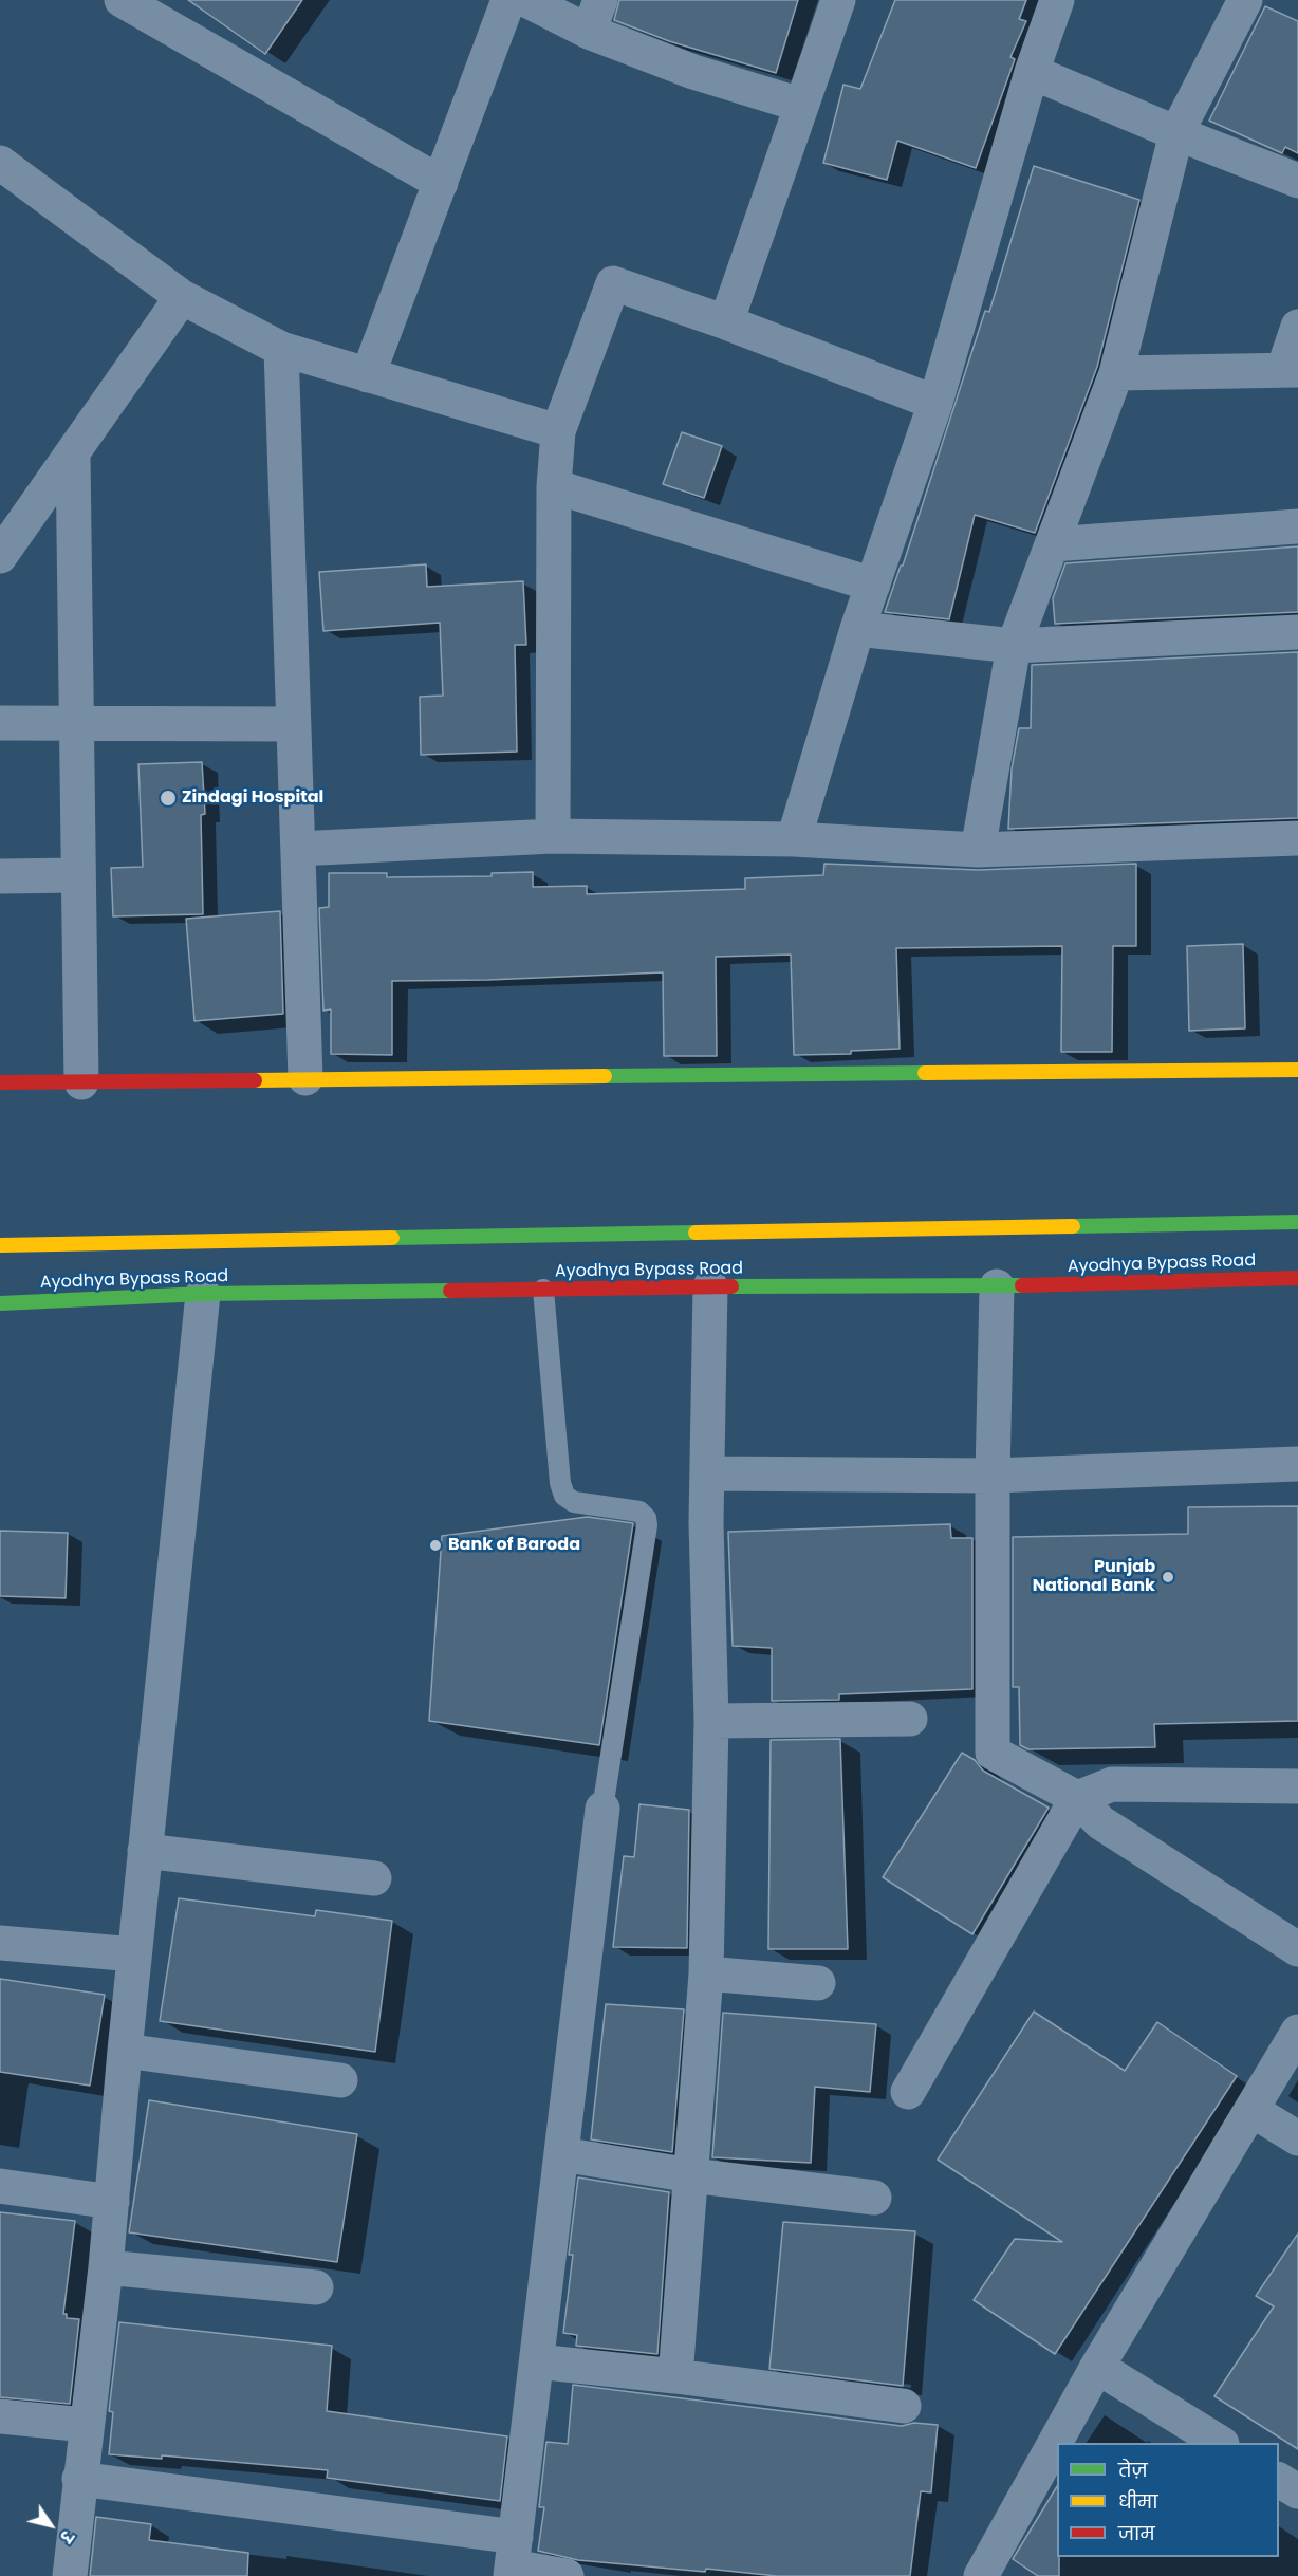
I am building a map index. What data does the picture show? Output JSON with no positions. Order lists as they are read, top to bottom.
{
  "streets": {
    "main road": ["Ayodhya Bypass Road"]
  },
  "places": ["Zindagi Hospital", "Bank of Baroda", "Punjab National Bank"],
  "legend": ["तेज़", "धीमा", "जाम"],
  "north": "bottom right"
}
